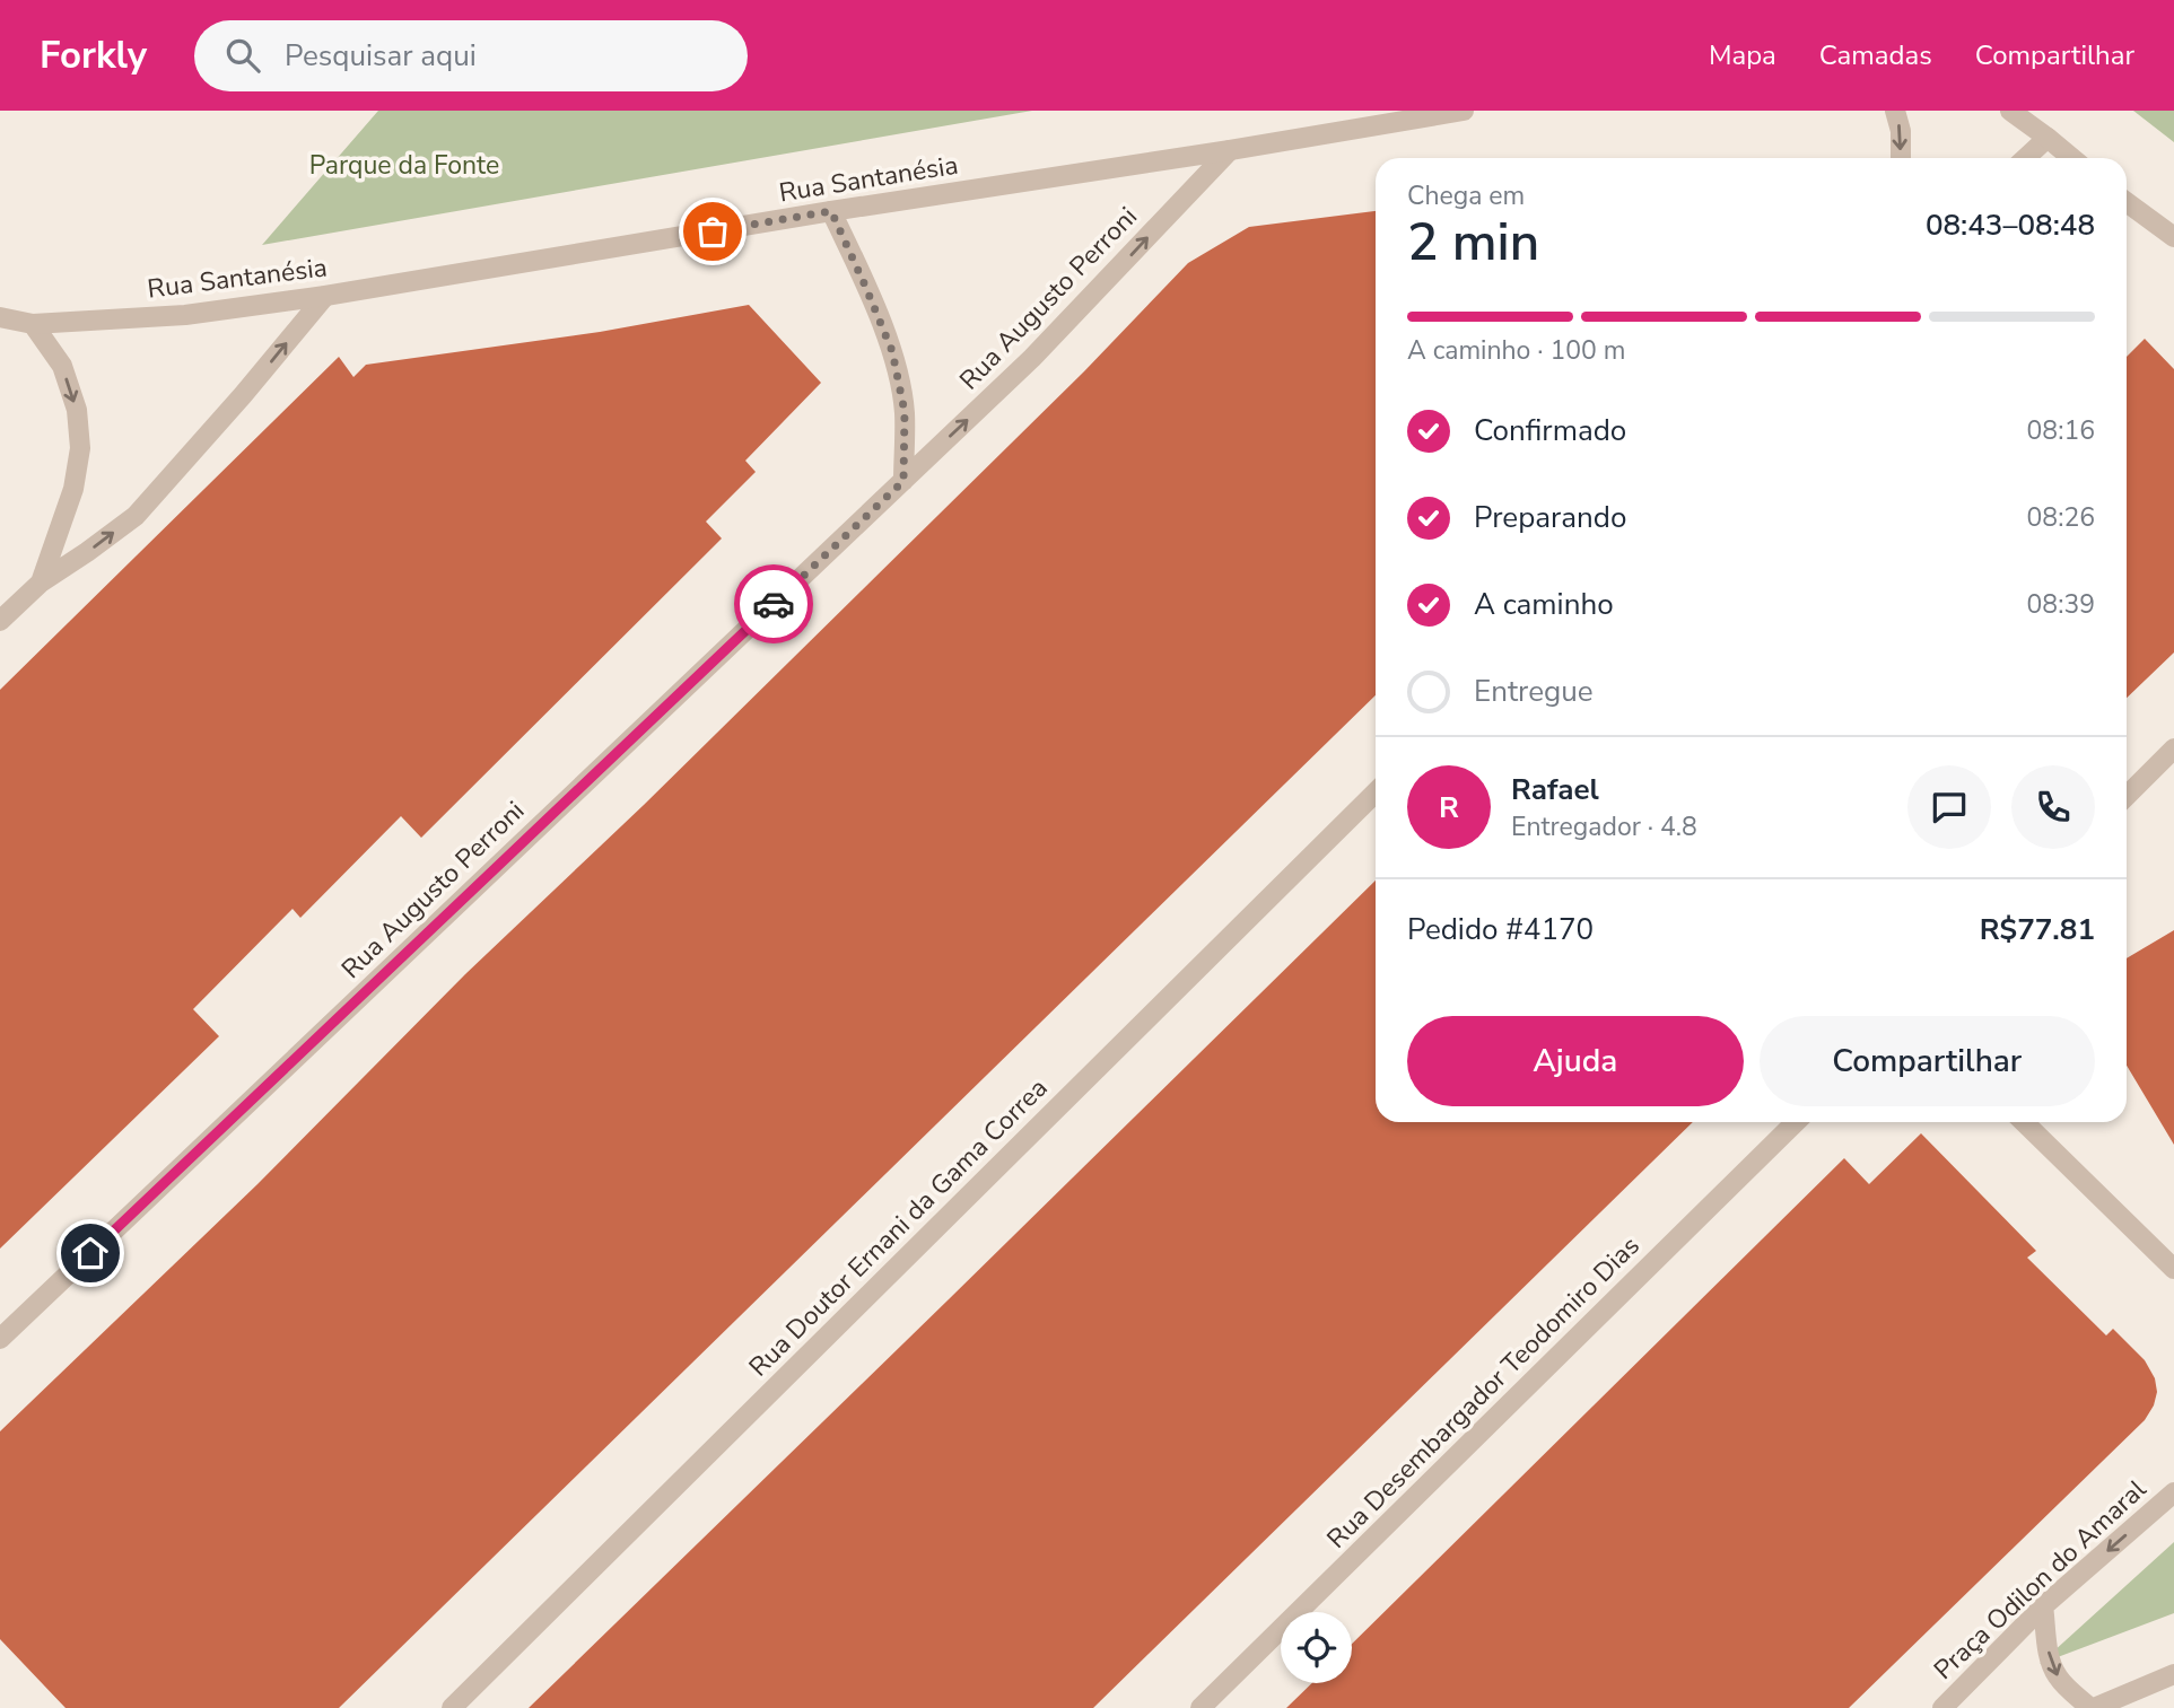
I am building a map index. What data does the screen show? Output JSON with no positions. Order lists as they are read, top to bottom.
{
  "streets": {
    "street": [
      "Rua Santanésia",
      "Rua Augusto Perroni",
      "Rua Doutor Ernani da Gama Correa",
      "Rua Desembargador Teodomiro Dias",
      "Praça Odilon do Amaral"
    ]
  },
  "crossings": [
    ["Rua Santanésia", "Rua Augusto Perroni"]
  ],
  "parks": ["Parque da Fonte"],
  "page": {
    "header": "Forkly",
    "search": "Pesquisar aqui",
    "nav": ["Mapa", "Camadas", "Compartilhar"],
    "heading": ["2 min", "Chega em", "08:43–08:48"],
    "panel": [
      "Rafael",
      "Entregador · 4.8",
      "Pedido #4170",
      "R$77.81"
    ],
    "bar": "A caminho · 100 m",
    "list": [
      ["Confirmado", "08:16"],
      ["Preparando", "08:26"],
      ["A caminho", "08:39"],
      "Entregue"
    ],
    "round": "R",
    "buttons": ["Ajuda", "Compartilhar"]
  }
}
